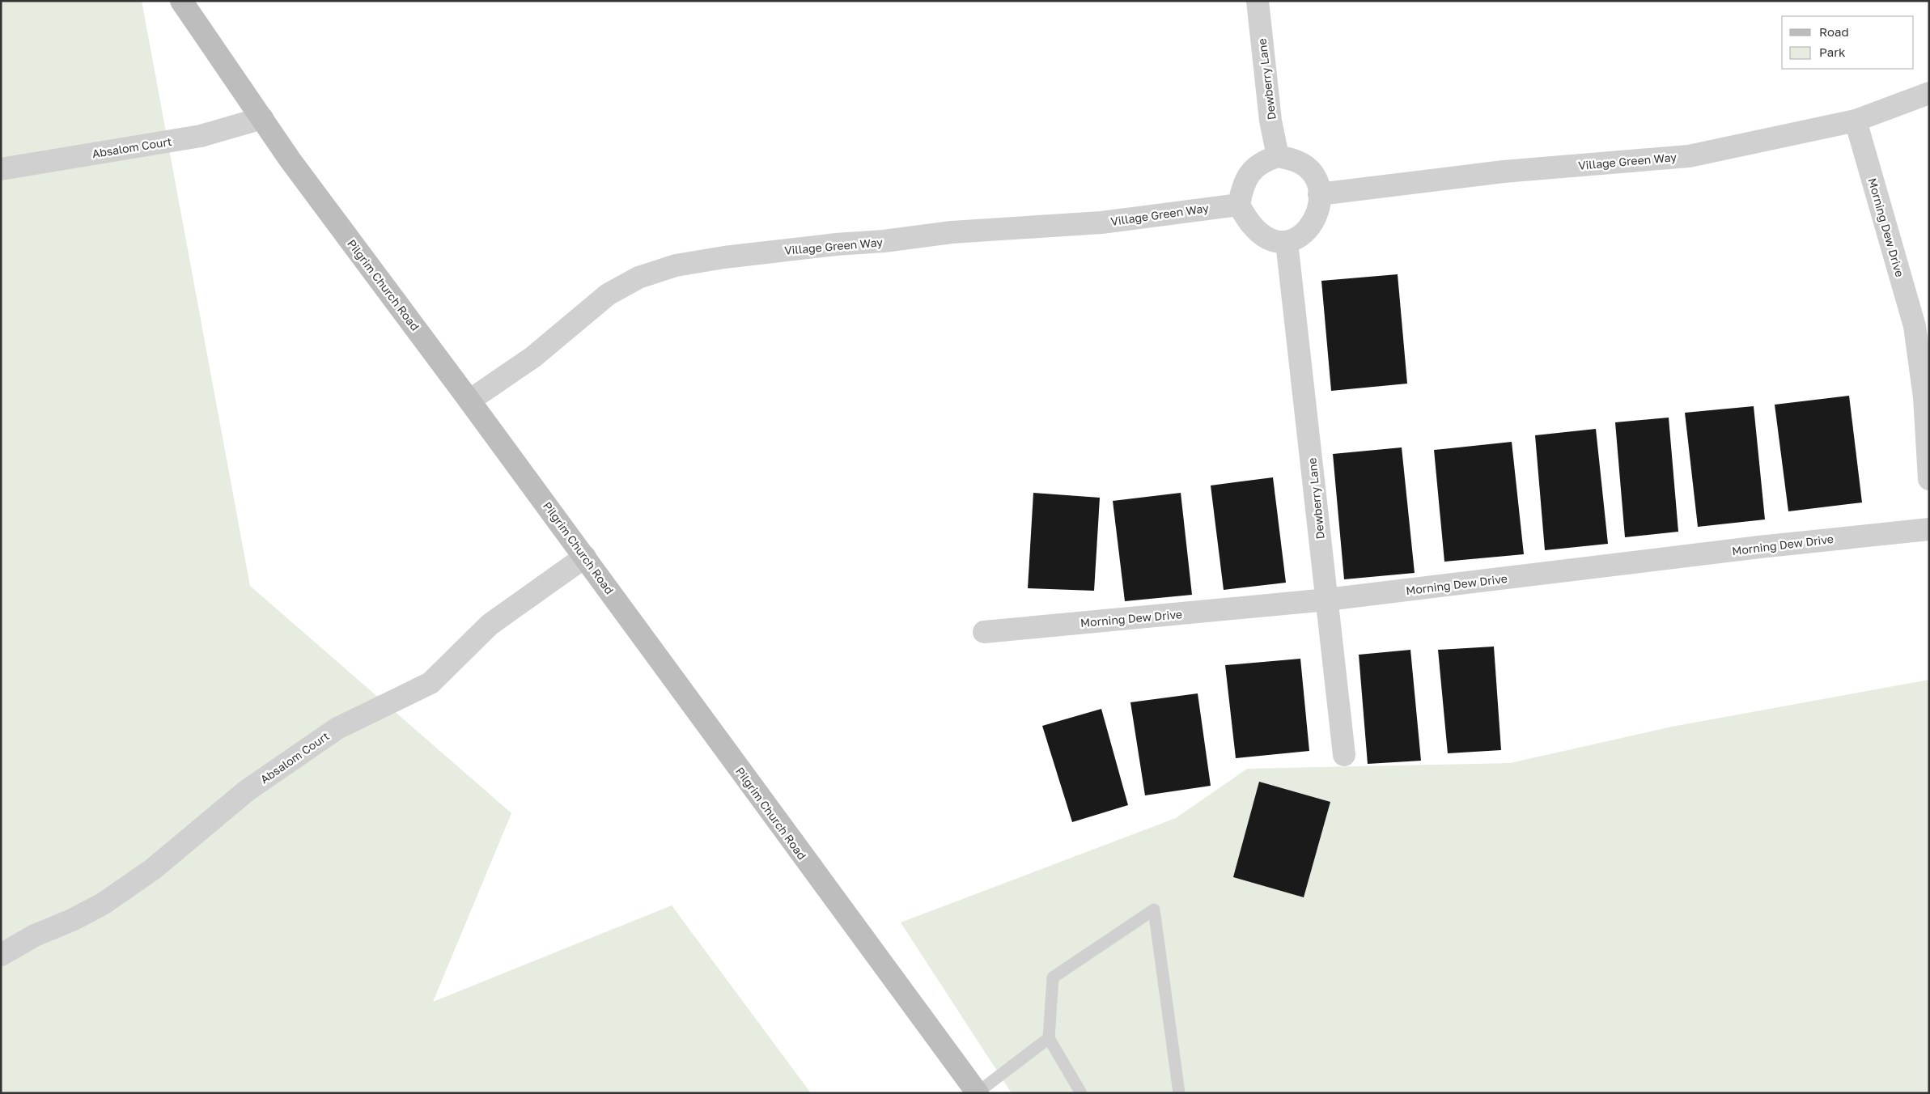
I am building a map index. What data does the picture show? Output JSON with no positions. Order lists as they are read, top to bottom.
{
  "streets": {
    "street": [
      "Dewberry Lane",
      "Absalom Court",
      "Village Green Way",
      "Morning Dew Drive",
      "Pilgrim Church Road"
    ]
  },
  "crossings": [
    ["Dewberry Lane", "Village Green Way"],
    ["Dewberry Lane", "Morning Dew Drive"],
    ["Absalom Court", "Pilgrim Church Road"],
    ["Village Green Way", "Morning Dew Drive"],
    ["Village Green Way", "Pilgrim Church Road"]
  ],
  "legend": ["Road", "Park"]
}
